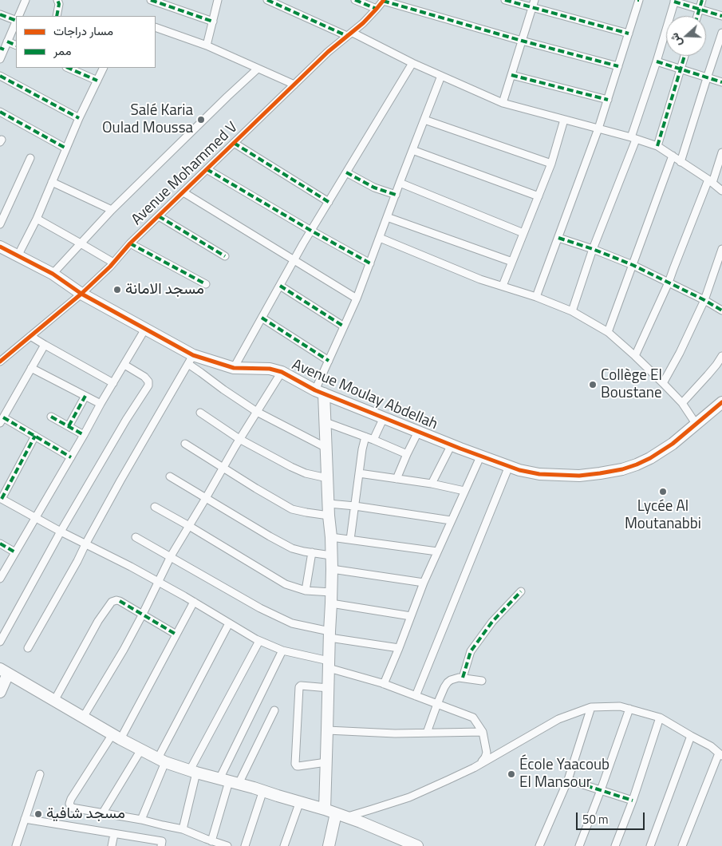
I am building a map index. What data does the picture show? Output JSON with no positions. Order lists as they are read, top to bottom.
{
  "streets": {
    "street": ["Avenue Mohammed V", "Avenue Moulay Abdellah"]
  },
  "crossings": [
    ["Avenue Mohammed V", "Avenue Moulay Abdellah"]
  ],
  "places": [
    "Salé Karia Oulad Moussa",
    "مسجد الامانة",
    "Collège El Boustane",
    "Lycée Al Moutanabbi",
    "École Yaacoub El Mansour",
    "مسجد شافية"
  ],
  "legend": ["مسار دراجات", "ممر"],
  "scale_bar": "50 m",
  "north": "left"
}
